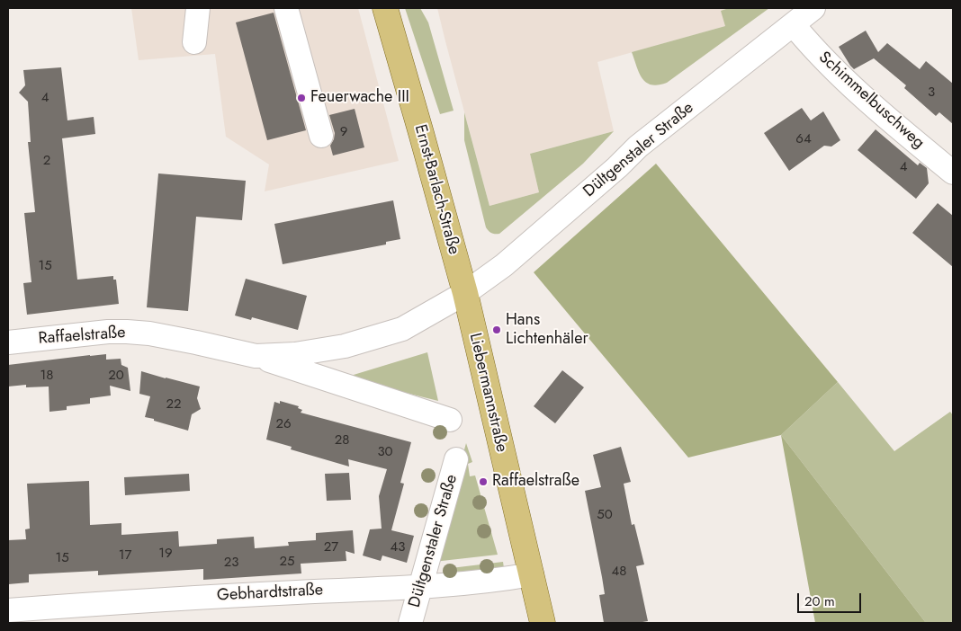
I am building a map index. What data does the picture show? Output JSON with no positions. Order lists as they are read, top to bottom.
{
  "streets": {
    "main road": ["Ernst-Barlach-Straße", "Liebermannstraße"],
    "street": [
      "Schimmelbuschweg",
      "Dültgenstaler Straße",
      "Raffaelstraße",
      "Gebhardtstraße"
    ]
  },
  "crossings": [
    ["Schimmelbuschweg", "Dültgenstaler Straße"],
    ["Dültgenstaler Straße", "Ernst-Barlach-Straße"],
    ["Dültgenstaler Straße", "Raffaelstraße"],
    ["Dültgenstaler Straße", "Liebermannstraße"],
    ["Dültgenstaler Straße", "Gebhardtstraße"],
    ["Ernst-Barlach-Straße", "Raffaelstraße"],
    ["Ernst-Barlach-Straße", "Liebermannstraße"],
    ["Raffaelstraße", "Liebermannstraße"],
    ["Liebermannstraße", "Gebhardtstraße"]
  ],
  "places": ["Feuerwache III", "Hans Lichtenhäler", "Raffaelstraße"],
  "house_numbers": [
    "3",
    "4",
    "9",
    "64",
    "2",
    "4",
    "15",
    "18",
    "20",
    "22",
    "26",
    "28",
    "30",
    "50",
    "27",
    "43",
    "19",
    "17",
    "15",
    "25",
    "23",
    "48"
  ],
  "scale_bar": "20 m"
}
